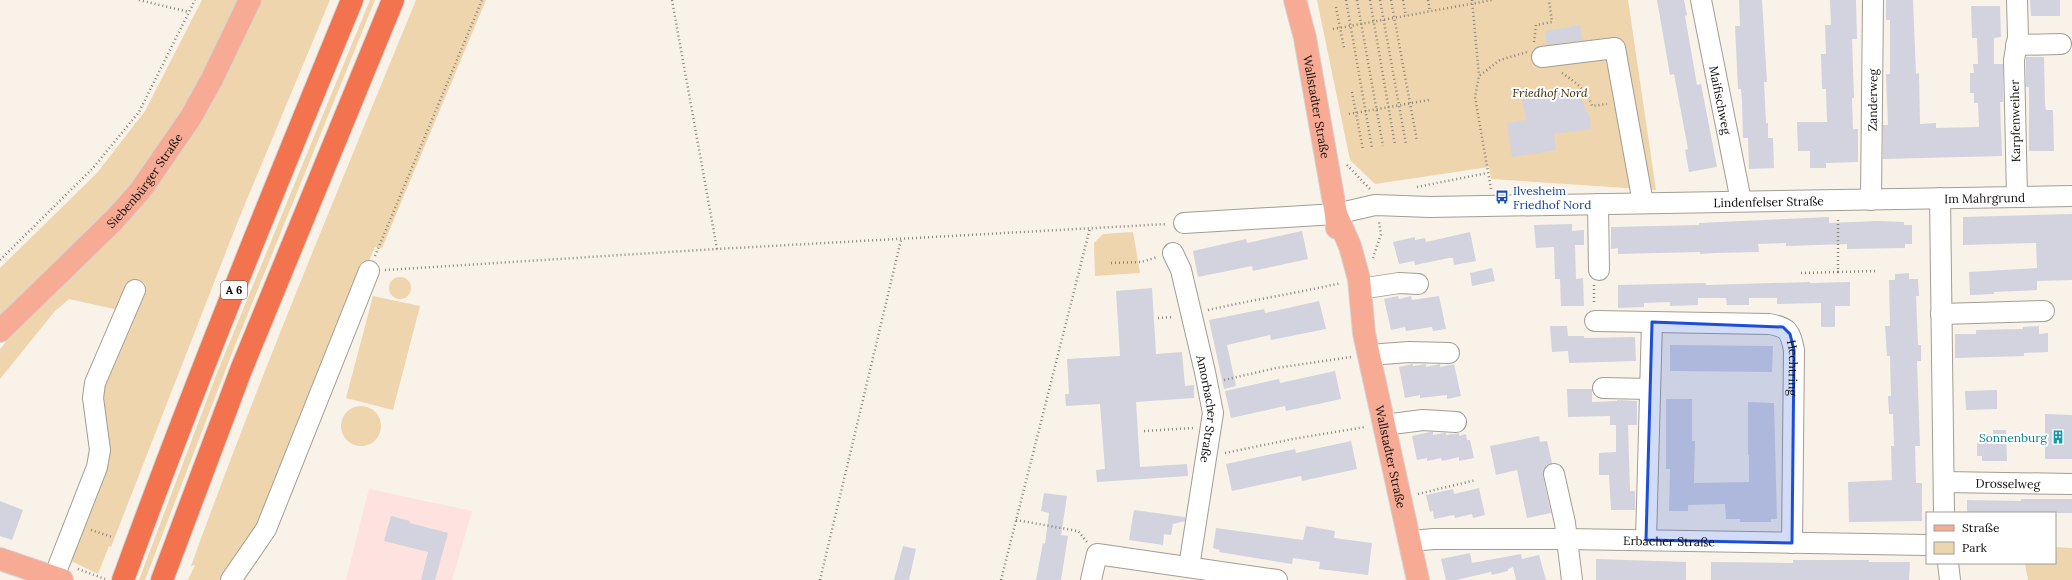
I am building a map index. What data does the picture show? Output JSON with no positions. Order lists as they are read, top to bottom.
{
  "streets": {
    "highway": ["A 6"],
    "main road": ["Wallstadter Straße", "Siebenbürger Straße"],
    "street": [
      "Maifischweg",
      "Zanderweg",
      "Karpfenweiher",
      "Im Mahrgrund",
      "Lindenfelser Straße",
      "Hechtring",
      "Amorbacher Straße",
      "Drosselweg",
      "Erbacher Straße"
    ]
  },
  "crossings": [
    ["Maifischweg", "Lindenfelser Straße"],
    ["Zanderweg", "Lindenfelser Straße"],
    ["Wallstadter Straße", "Lindenfelser Straße"],
    ["Wallstadter Straße", "Erbacher Straße"],
    ["Karpfenweiher", "Im Mahrgrund"],
    ["Im Mahrgrund", "Lindenfelser Straße"],
    ["Im Mahrgrund", "Drosselweg"],
    ["Hechtring", "Erbacher Straße"]
  ],
  "parks": ["Friedhof Nord"],
  "places": {
    "bus stop": ["Ilvesheim Friedhof Nord"],
    "building": ["Sonnenburg"]
  },
  "legend": ["Straße", "Park"]
}
